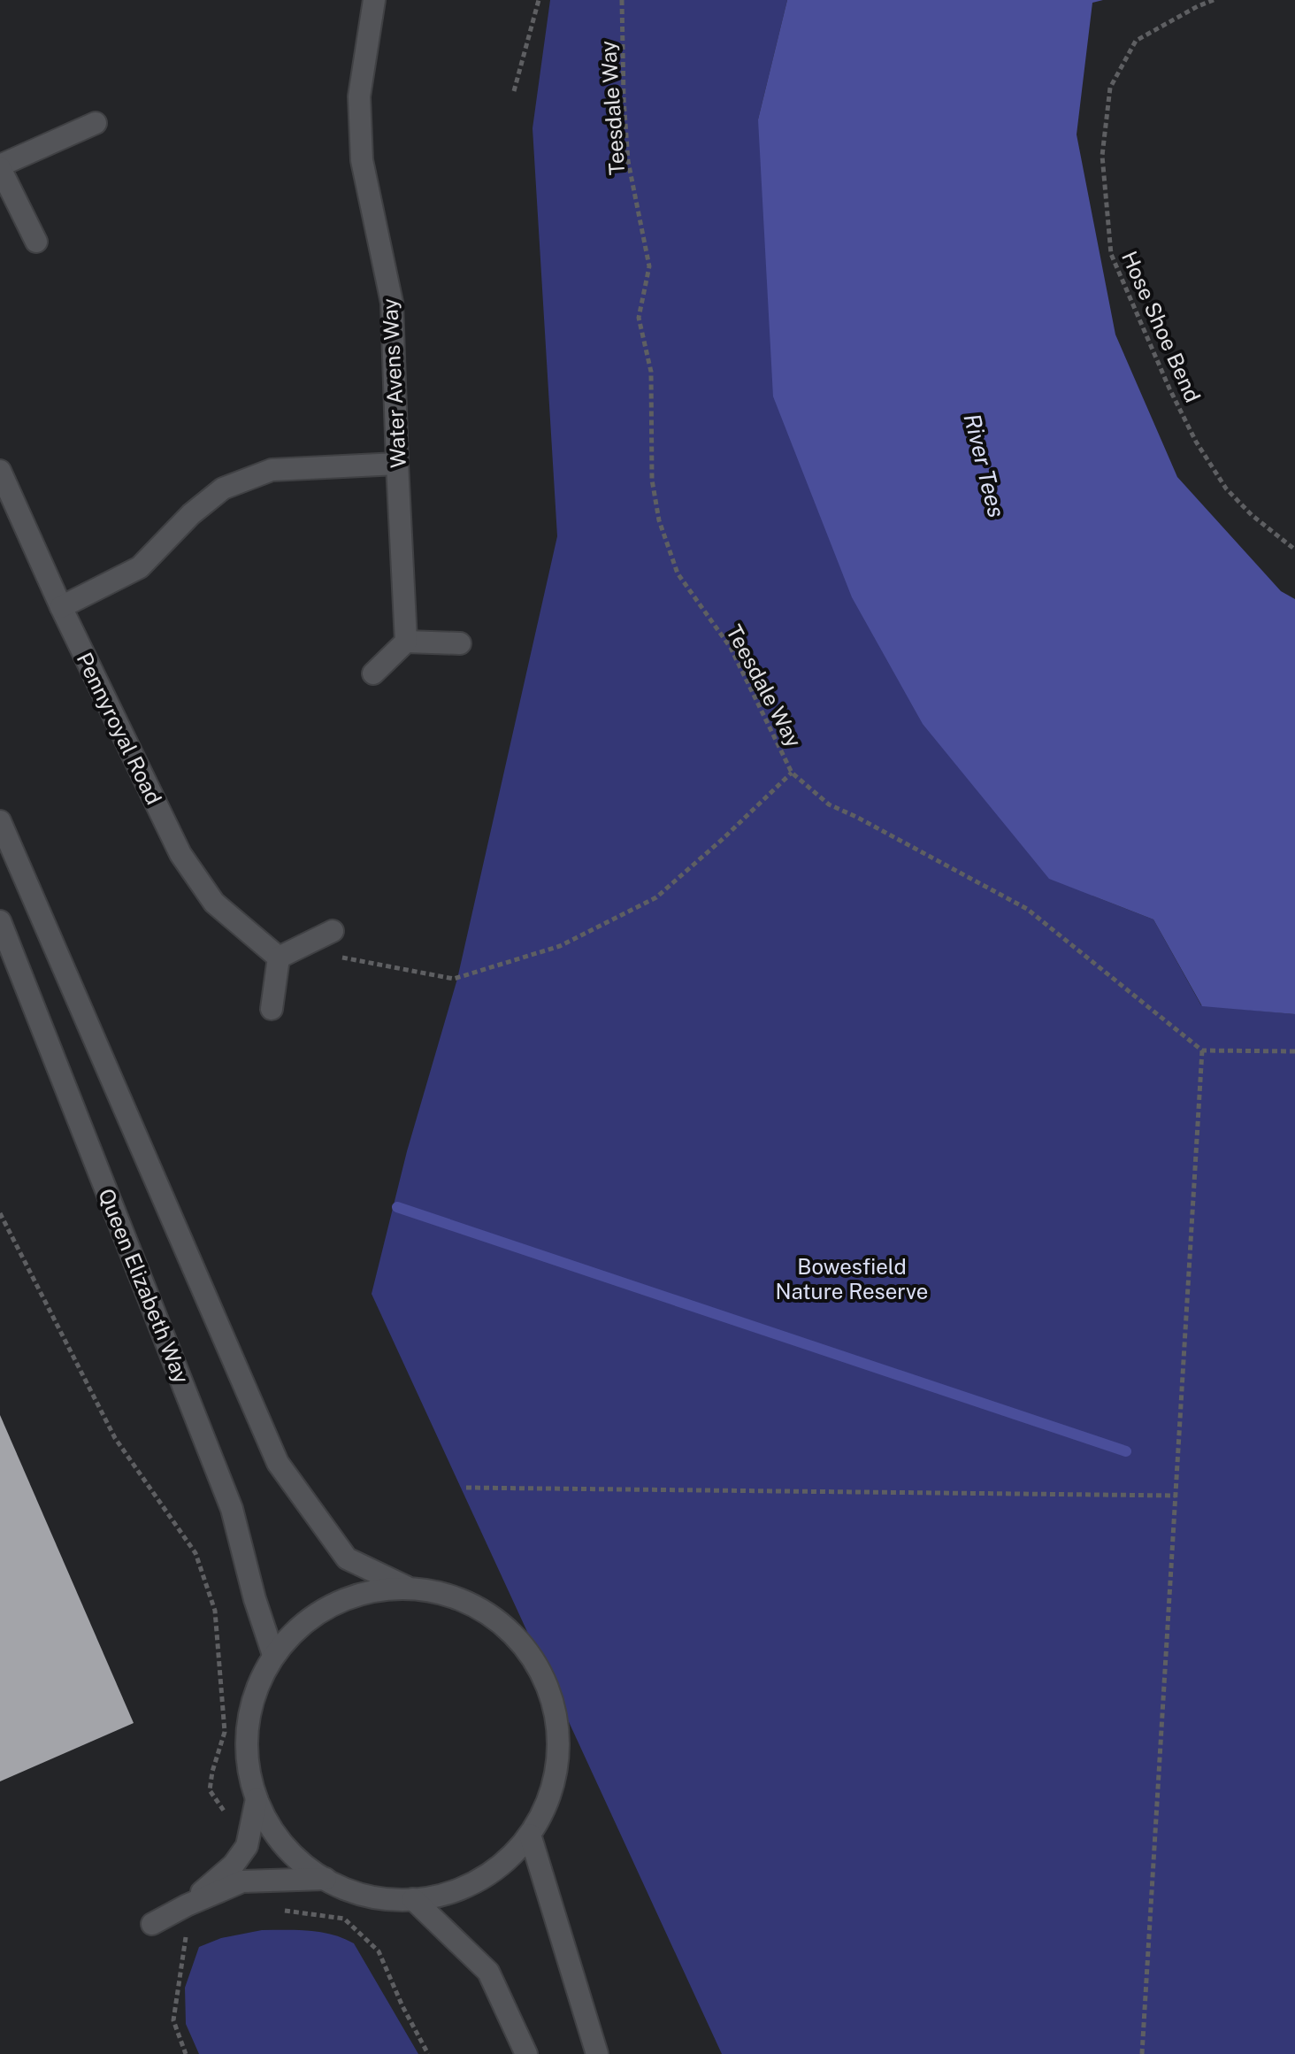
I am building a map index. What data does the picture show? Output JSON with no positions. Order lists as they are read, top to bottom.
{
  "streets": {
    "street": ["Water Avens Way", "Pennyroyal Road", "Queen Elizabeth Way"],
    "path": ["Teesdale Way", "Hose Shoe Bend"]
  },
  "water": ["River Tees"],
  "parks": ["Bowesfield Nature Reserve"]
}
